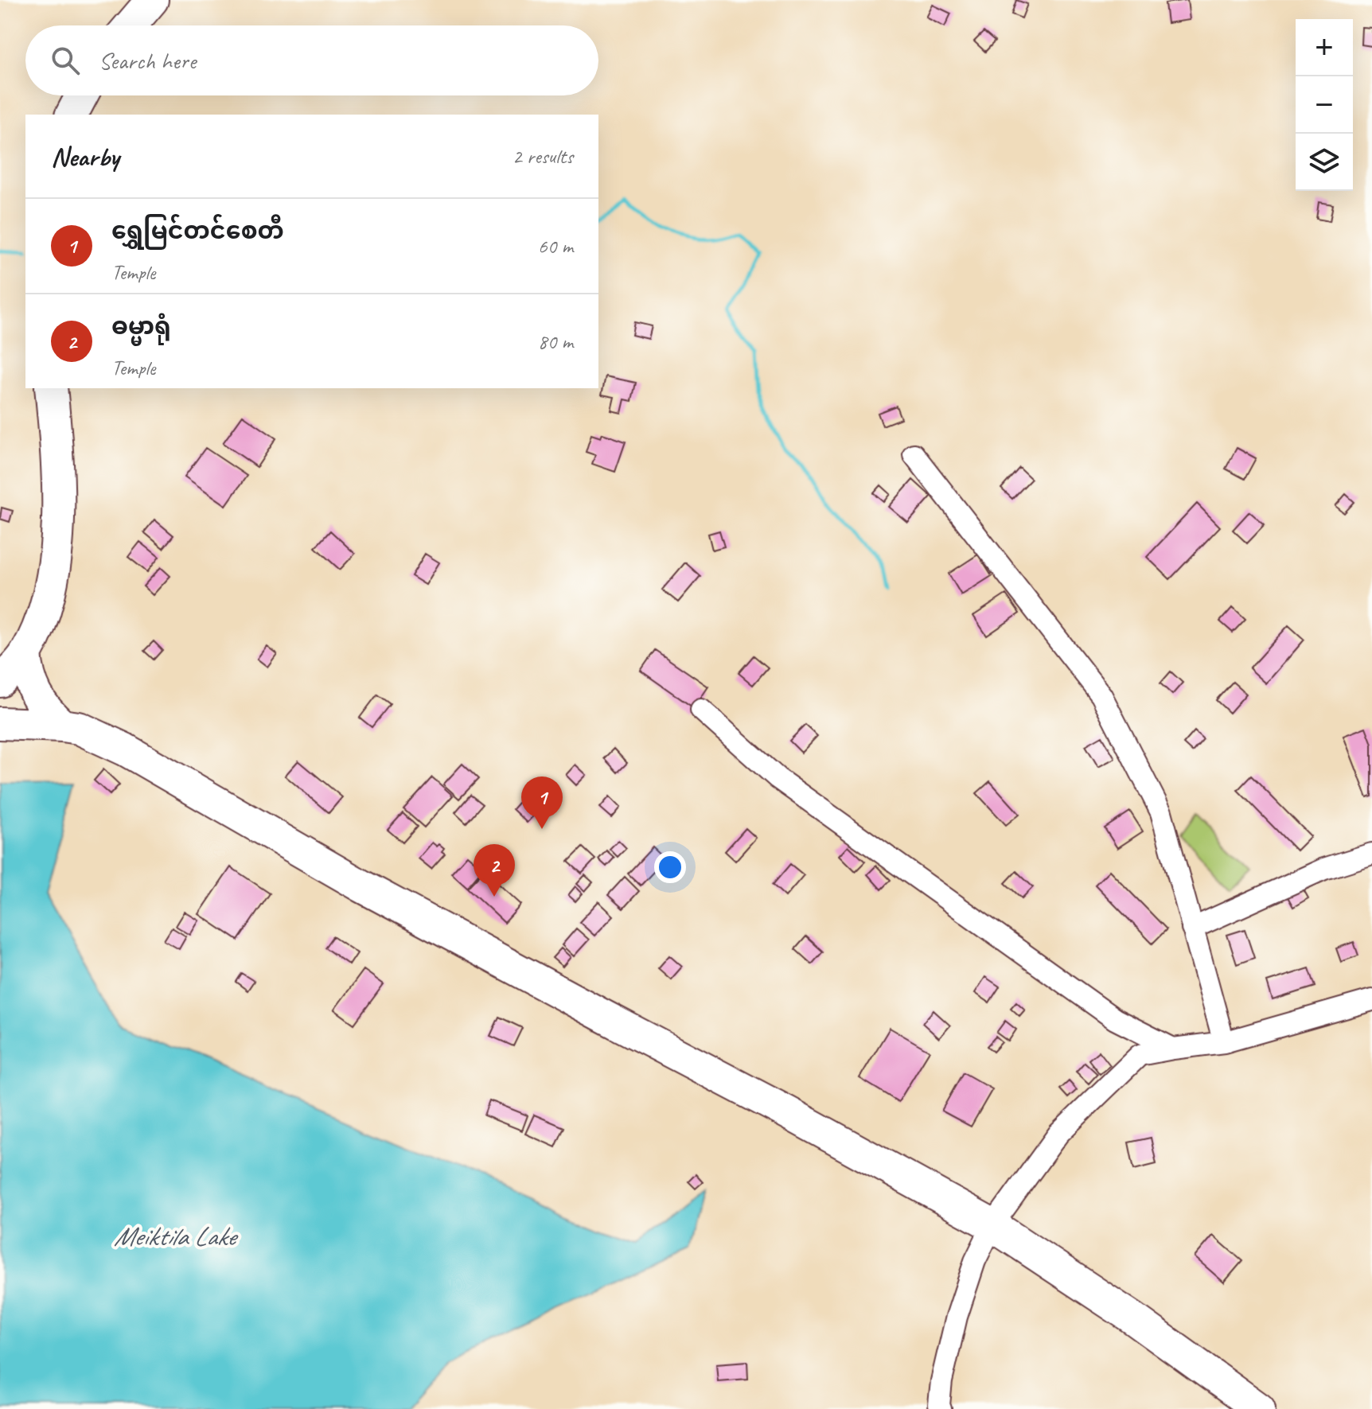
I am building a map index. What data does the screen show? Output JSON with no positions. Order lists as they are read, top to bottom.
{
  "water": ["Meiktila Lake"],
  "page": {
    "map_buttons": ["+", "−"],
    "search": "Search here",
    "heading": ["Nearby", "2 results"],
    "list": [
      {
        "mark": "1",
        "name": "ရွှေမြင်တင်စေတီ",
        "note": "Temple",
        "value": "60 m"
      },
      {
        "mark": "2",
        "name": "ဓမ္မာရုံ",
        "note": "Temple",
        "value": "80 m"
      }
    ],
    "pins": ["1", "2"]
  }
}
